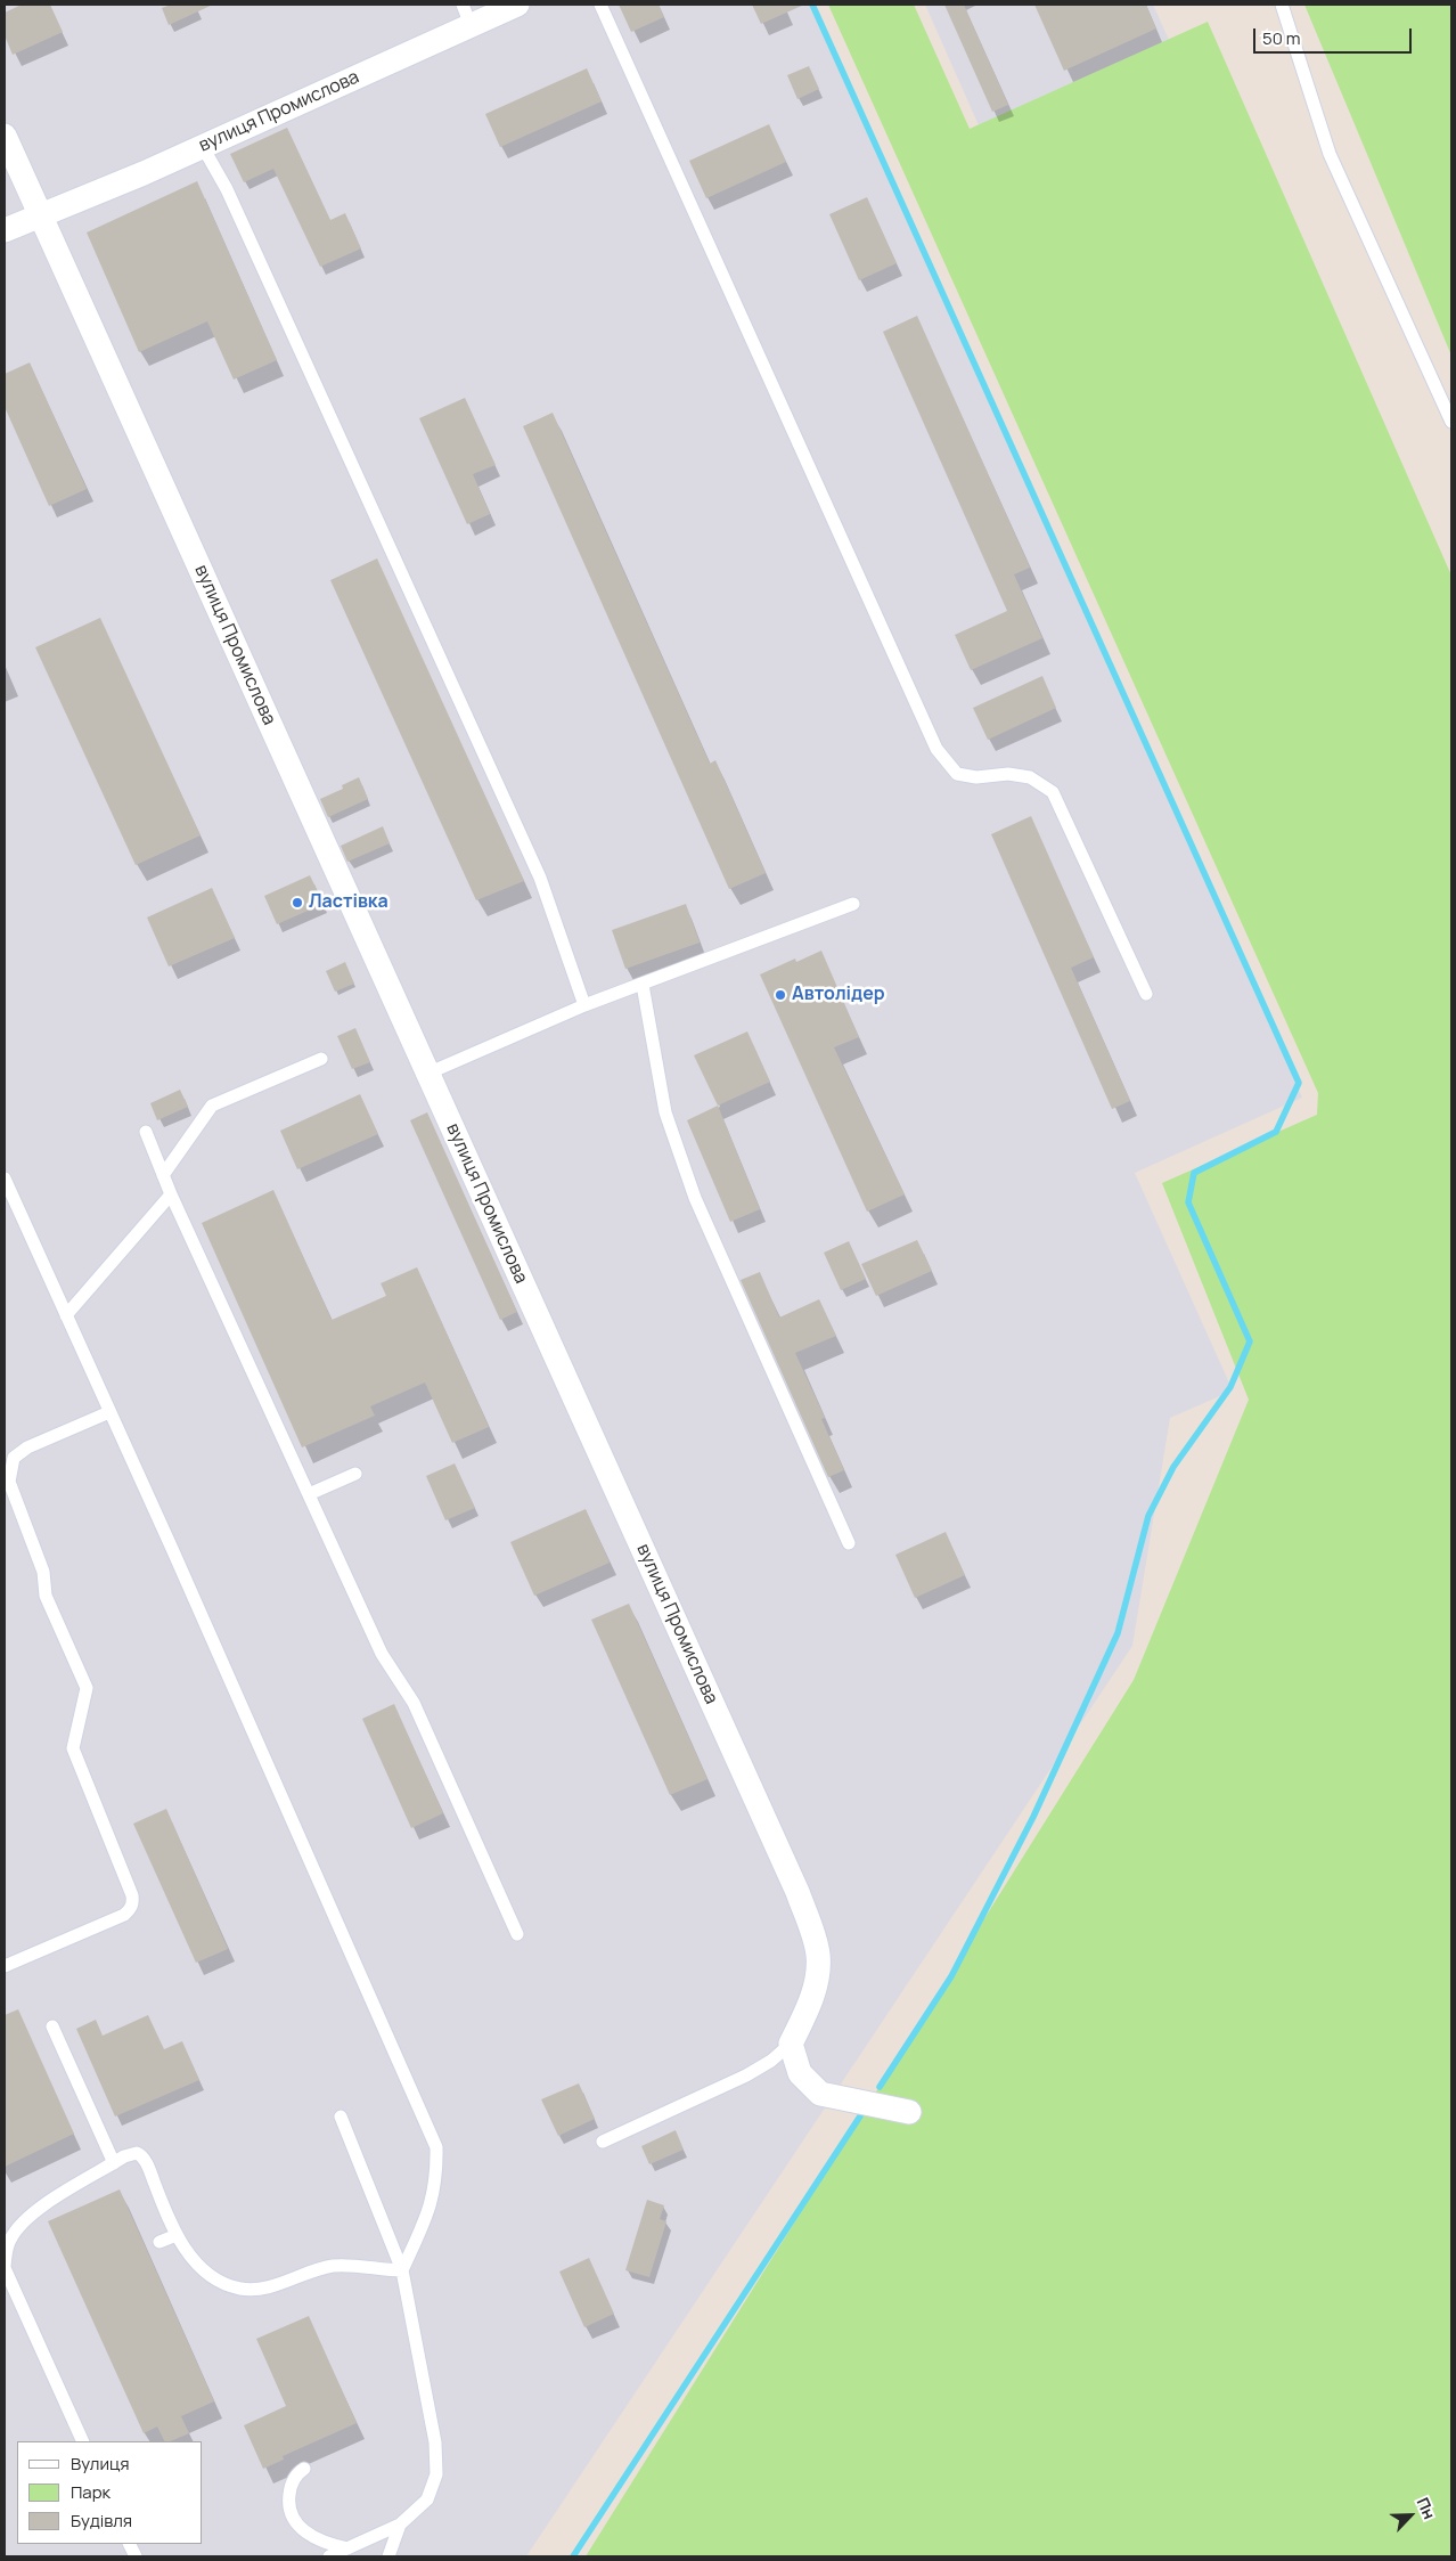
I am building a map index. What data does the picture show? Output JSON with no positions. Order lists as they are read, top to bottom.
{
  "streets": {
    "street": ["вулиця Промислова"]
  },
  "places": ["Ластівка", "Автолідер"],
  "legend": ["Вулиця", "Парк", "Будівля"],
  "scale_bar": "50 m",
  "north": "top right"
}
